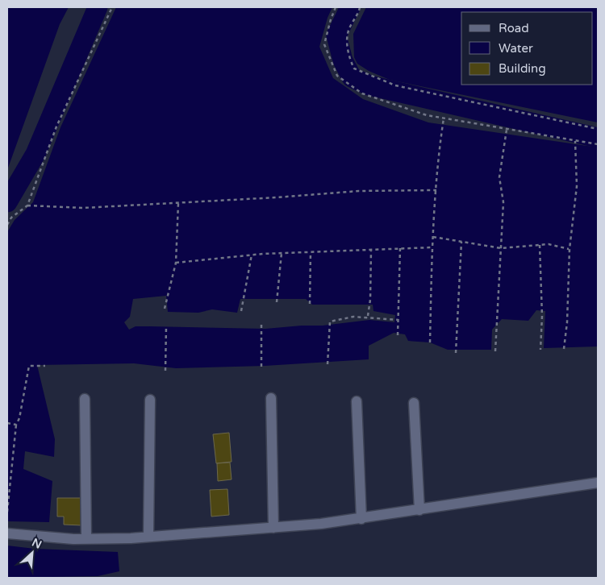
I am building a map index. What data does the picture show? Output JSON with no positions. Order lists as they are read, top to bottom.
{
  "legend": ["Road", "Water", "Building"],
  "north": "top right"
}
